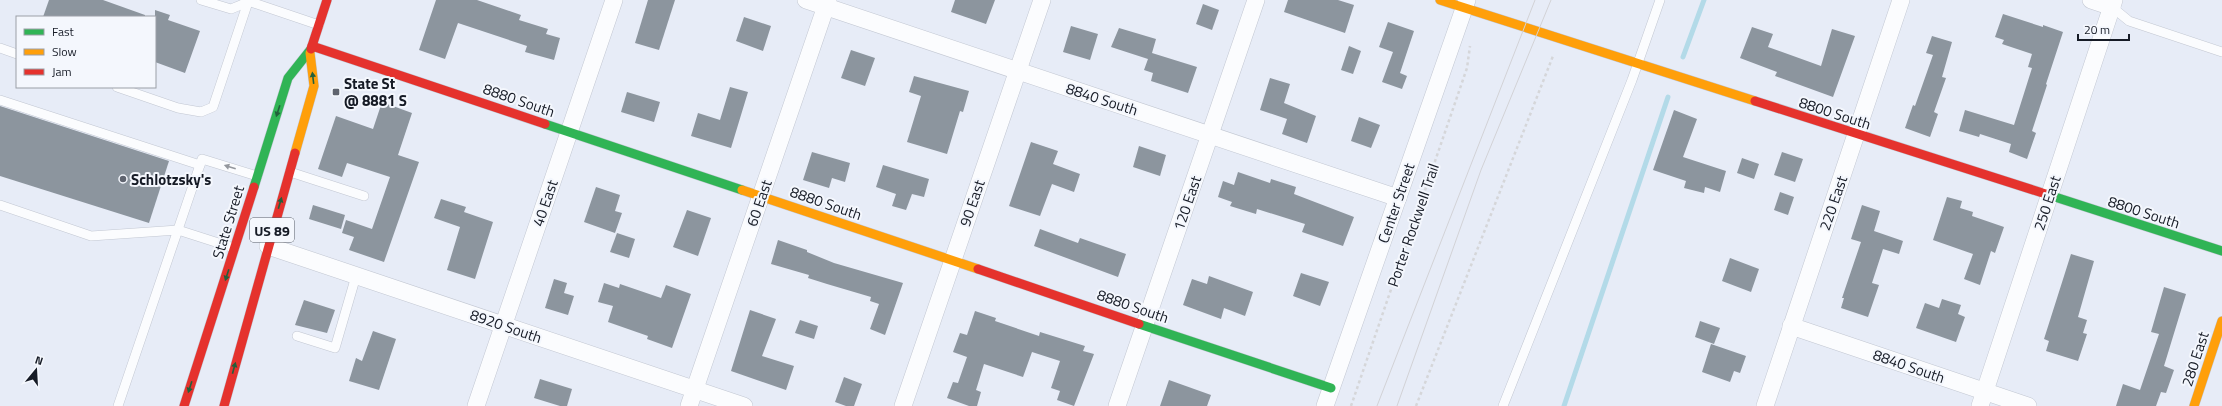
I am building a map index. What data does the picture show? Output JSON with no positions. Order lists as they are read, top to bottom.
{
  "streets": {
    "street": [
      "8840 South",
      "8880 South",
      "8800 South",
      "40 East",
      "60 East",
      "90 East",
      "120 East",
      "Center Street",
      "220 East",
      "250 East",
      "State Street",
      "US 89",
      "8920 South",
      "280 East"
    ],
    "path": ["Porter Rockwell Trail"]
  },
  "crossings": [
    ["8840 South", "60 East"],
    ["8840 South", "90 East"],
    ["8840 South", "120 East"],
    ["8840 South", "Center Street"],
    ["8840 South", "220 East"],
    ["8840 South", "250 East"],
    ["8880 South", "40 East"],
    ["8880 South", "60 East"],
    ["8880 South", "90 East"],
    ["8880 South", "120 East"],
    ["8880 South", "Center Street"],
    ["8880 South", "State Street"],
    ["8800 South", "Center Street"],
    ["8800 South", "220 East"],
    ["8800 South", "250 East"],
    ["40 East", "8920 South"],
    ["60 East", "8920 South"],
    ["State Street", "8920 South"]
  ],
  "places": {
    "transit": ["State St @ 8881 S"],
    "other": ["Schlotzsky's"]
  },
  "legend": ["Fast", "Slow", "Jam"],
  "scale_bar": "20 m",
  "north": "top"
}
